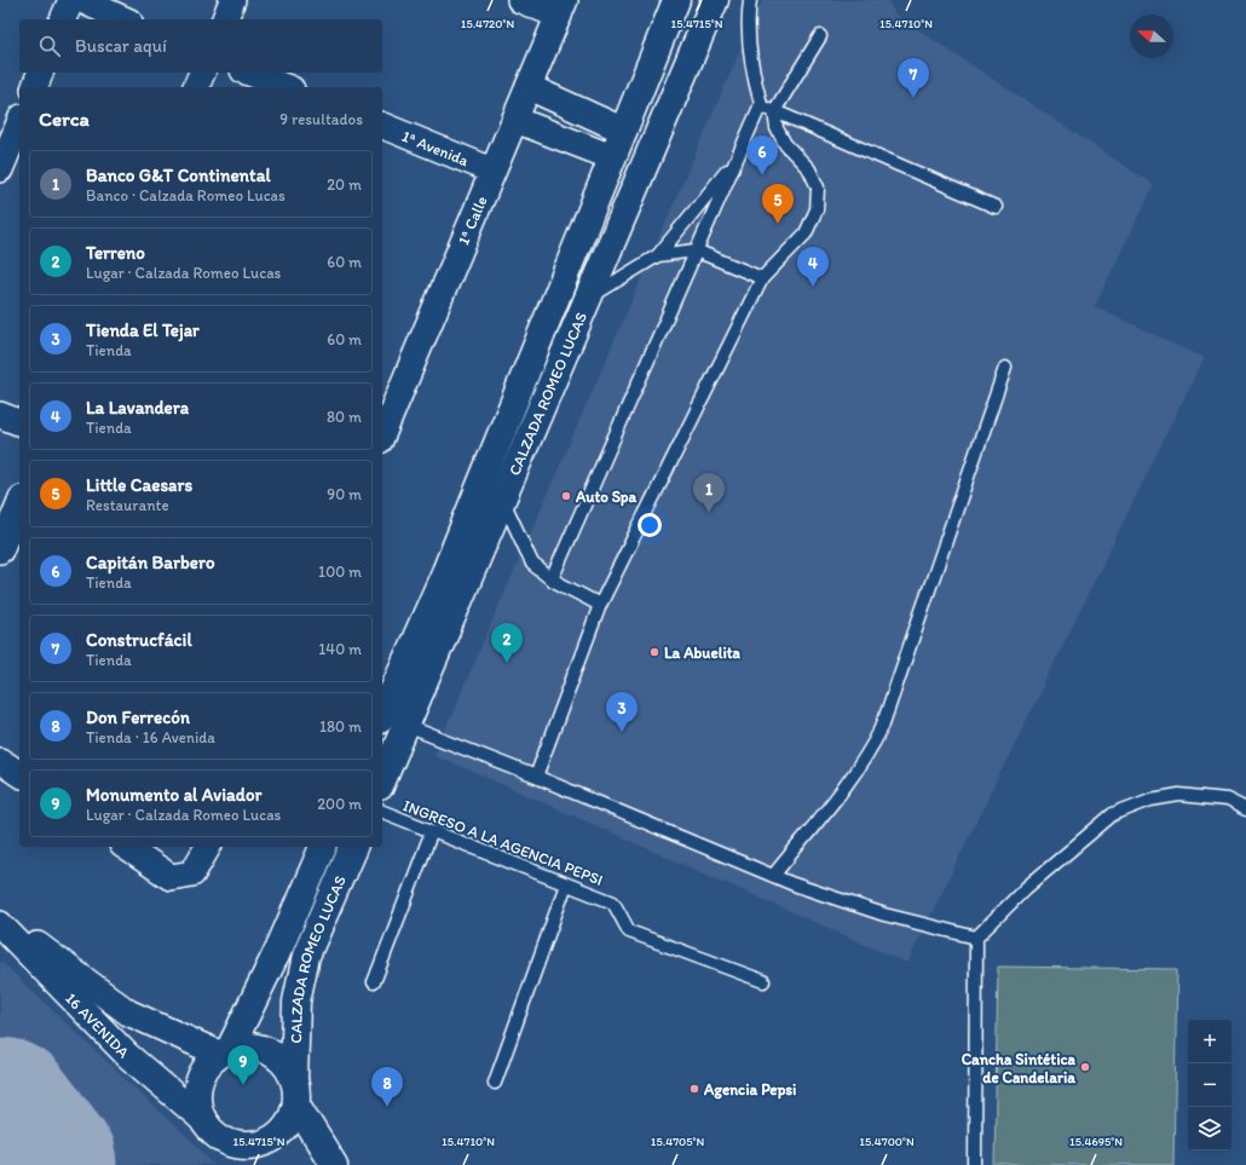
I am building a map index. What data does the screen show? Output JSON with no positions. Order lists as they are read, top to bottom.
{
  "streets": {
    "street": [
      "1ª Avenida",
      "1ª Calle",
      "CALZADA ROMEO LUCAS",
      "16 AVENIDA"
    ],
    "lane": ["INGRESO A LA AGENCIA PEPSI"]
  },
  "crossings": [
    ["1ª Avenida", "1ª Calle"],
    ["CALZADA ROMEO LUCAS", "16 AVENIDA"]
  ],
  "places": [
    "Auto Spa",
    "La Abuelita",
    "Cancha Sintética de Candelaria",
    "Agencia Pepsi"
  ],
  "north": "left",
  "page": {
    "search": "Buscar aquí",
    "pins": [
      "7",
      "6",
      "5",
      "4",
      "1",
      "2",
      "3",
      "9",
      "8"
    ],
    "heading": ["Cerca", "9 resultados"],
    "list": [
      {
        "mark": "1",
        "name": "Banco G&T Continental",
        "note": "Banco · Calzada Romeo Lucas",
        "value": "20 m"
      },
      {
        "mark": "2",
        "name": "Terreno",
        "note": "Lugar · Calzada Romeo Lucas",
        "value": "60 m"
      },
      {
        "mark": "3",
        "name": "Tienda El Tejar",
        "note": "Tienda",
        "value": "60 m"
      },
      {
        "mark": "4",
        "name": "La Lavandera",
        "note": "Tienda",
        "value": "80 m"
      },
      {
        "mark": "5",
        "name": "Little Caesars",
        "note": "Restaurante",
        "value": "90 m"
      },
      {
        "mark": "6",
        "name": "Capitán Barbero",
        "note": "Tienda",
        "value": "100 m"
      },
      {
        "mark": "7",
        "name": "Construcfácil",
        "note": "Tienda",
        "value": "140 m"
      },
      {
        "mark": "8",
        "name": "Don Ferrecón",
        "note": "Tienda · 16 Avenida",
        "value": "180 m"
      },
      {
        "mark": "9",
        "name": "Monumento al Aviador",
        "note": "Lugar · Calzada Romeo Lucas",
        "value": "200 m"
      }
    ],
    "map_buttons": ["+", "−"]
  },
  "coordinates": [
    "15.4720°N",
    "15.4715°N",
    "15.4710°N",
    "15.4705°N",
    "15.4700°N",
    "15.4695°N"
  ]
}
